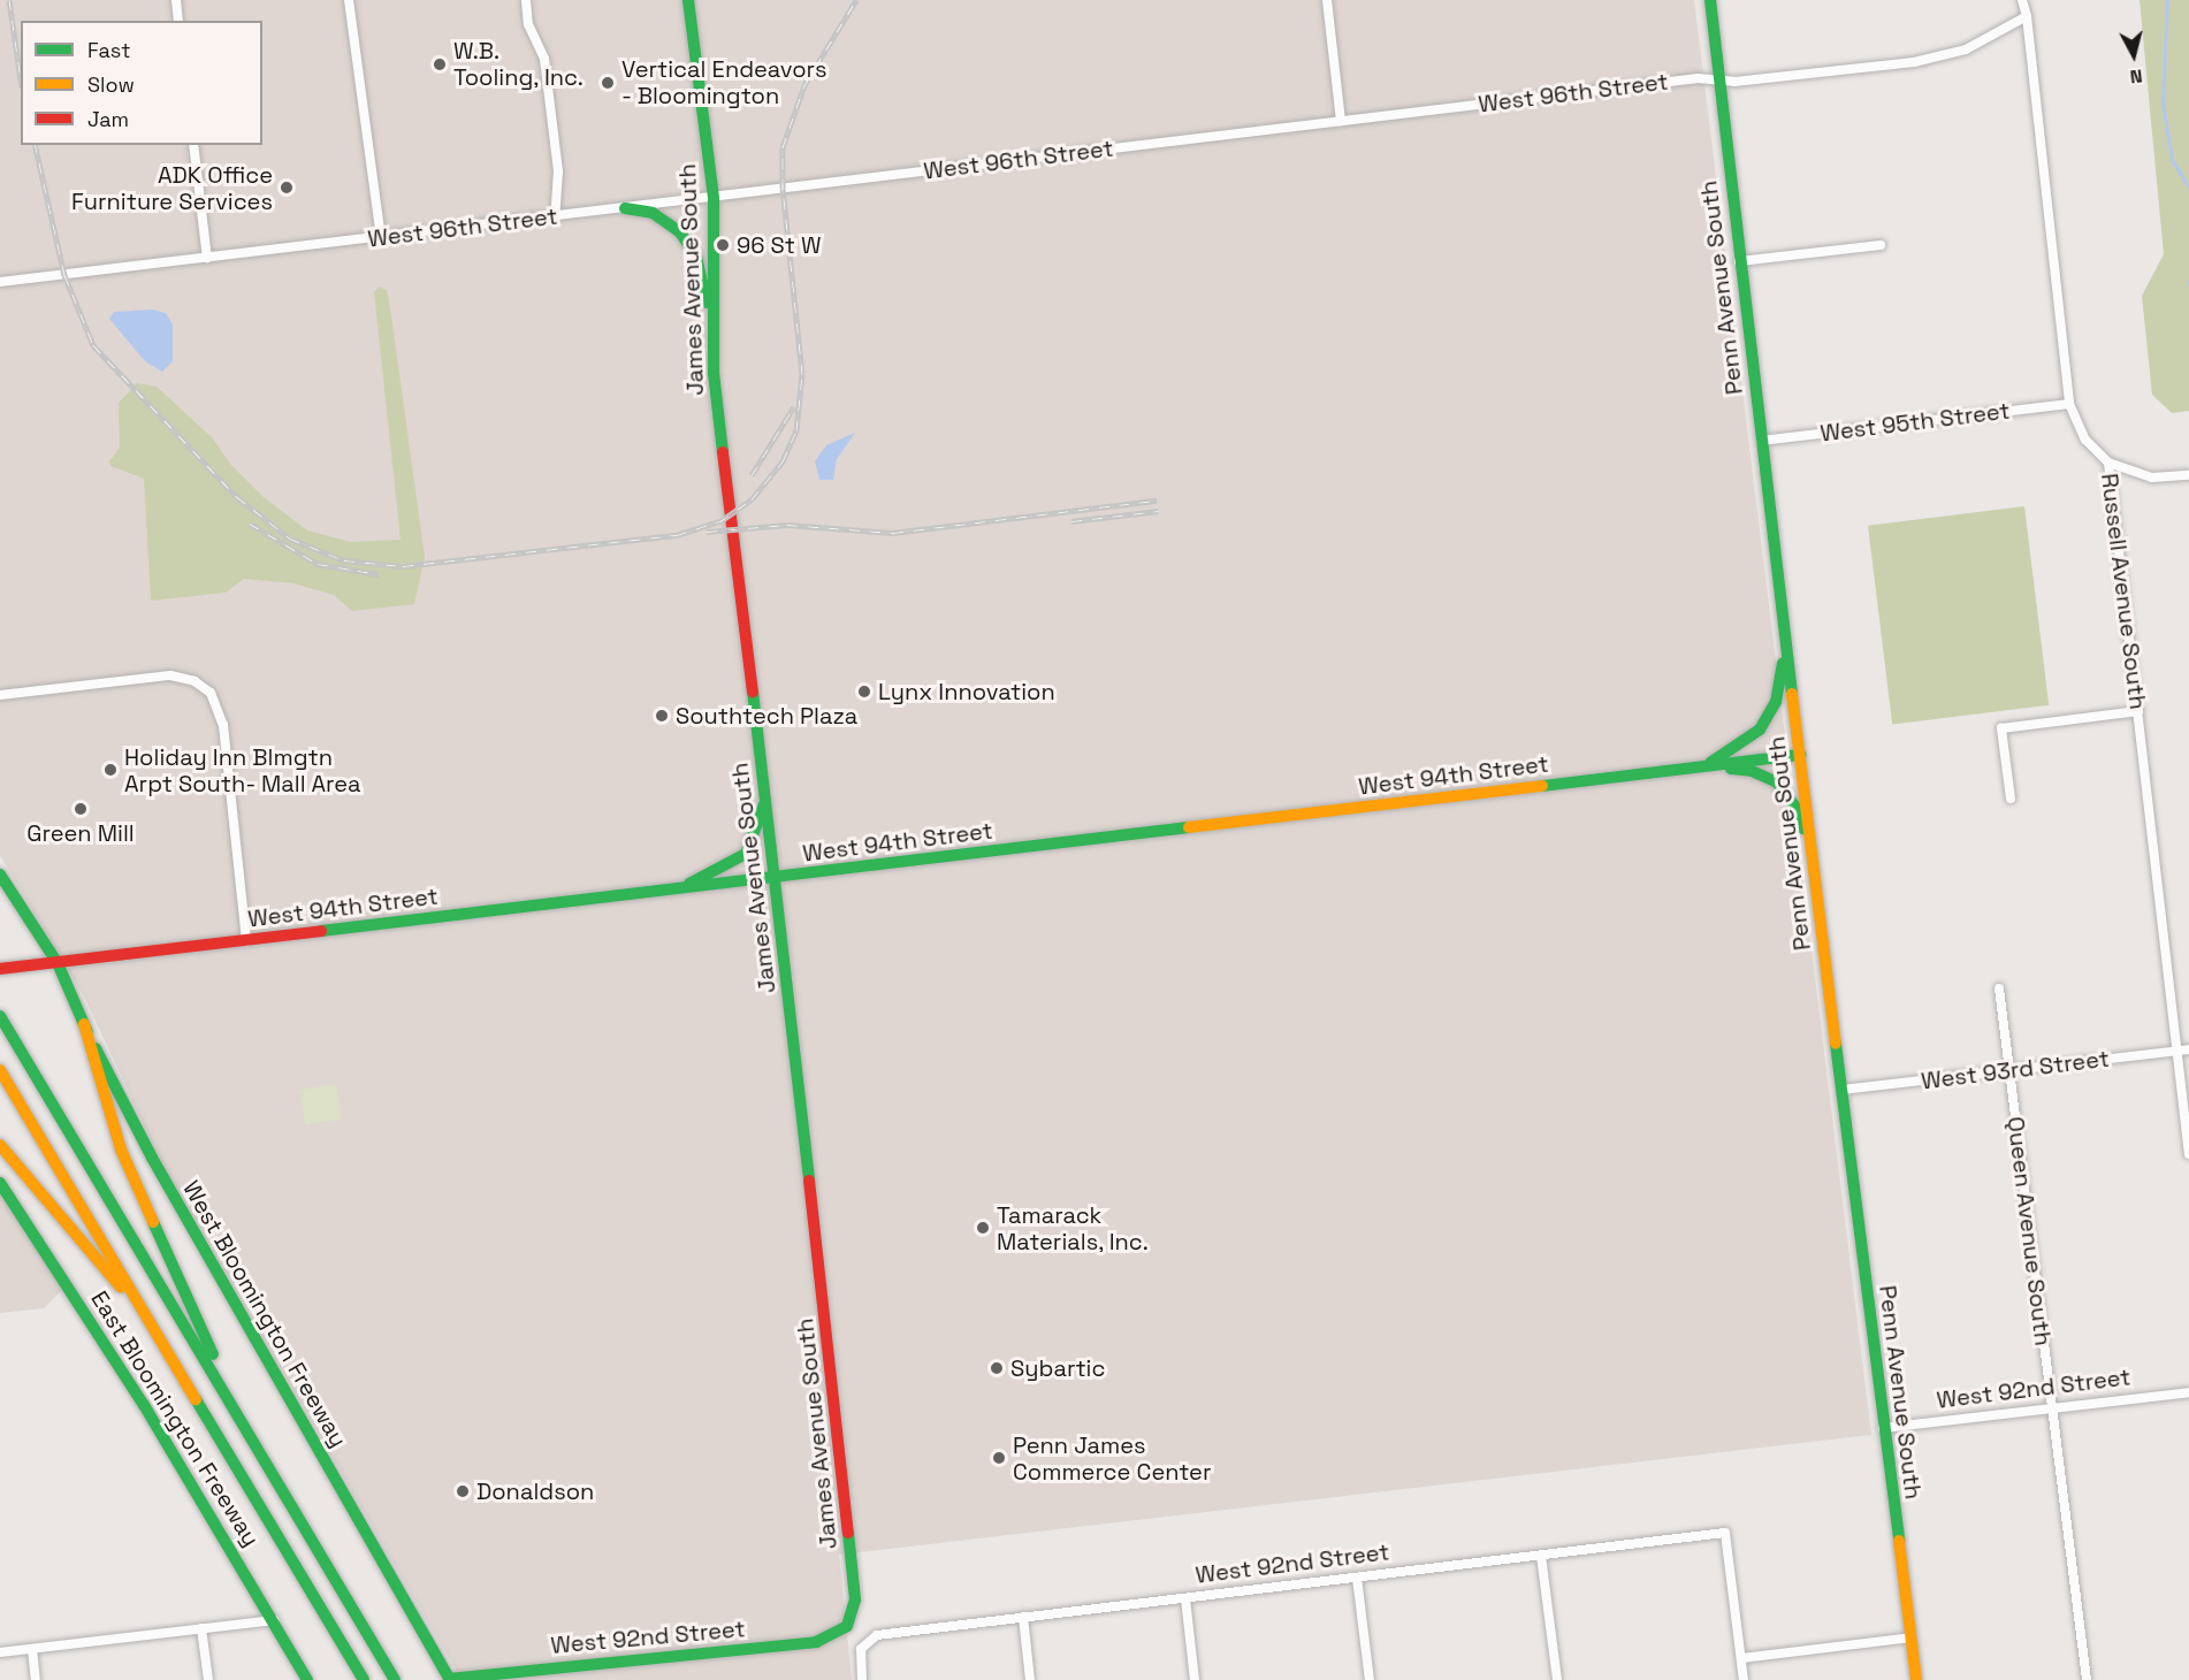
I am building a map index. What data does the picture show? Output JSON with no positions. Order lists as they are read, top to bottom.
{
  "streets": {
    "main road": [
      "James Avenue South",
      "Penn Avenue South",
      "West 94th Street",
      "West Bloomington Freeway",
      "West 92nd Street",
      "East Bloomington Freeway"
    ],
    "street": [
      "West 96th Street",
      "West 95th Street",
      "Russell Avenue South",
      "West 93rd Street",
      "Queen Avenue South"
    ]
  },
  "crossings": [
    ["West 96th Street", "James Avenue South"],
    ["West 96th Street", "Penn Avenue South"],
    ["West 96th Street", "Russell Avenue South"],
    ["James Avenue South", "West 94th Street"],
    ["James Avenue South", "West 92nd Street"],
    ["Penn Avenue South", "West 95th Street"],
    ["Penn Avenue South", "West 94th Street"],
    ["Penn Avenue South", "West 93rd Street"],
    ["Penn Avenue South", "West 92nd Street"],
    ["West 95th Street", "Russell Avenue South"],
    ["Russell Avenue South", "West 93rd Street"],
    ["West 94th Street", "West Bloomington Freeway"],
    ["West 93rd Street", "Queen Avenue South"],
    ["Queen Avenue South", "West 92nd Street"],
    ["West Bloomington Freeway", "West 92nd Street"]
  ],
  "places": [
    "W.B. Tooling, Inc.",
    "Vertical Endeavors - Bloomington",
    "ADK Office Furniture Services",
    "96 St W",
    "Lynx Innovation",
    "Southtech Plaza",
    "Holiday Inn Blmgtn Arpt South- Mall Area",
    "Green Mill",
    "Tamarack Materials, Inc.",
    "Sybartic",
    "Penn James Commerce Center",
    "Donaldson"
  ],
  "legend": ["Fast", "Slow", "Jam"],
  "north": "bottom"
}
